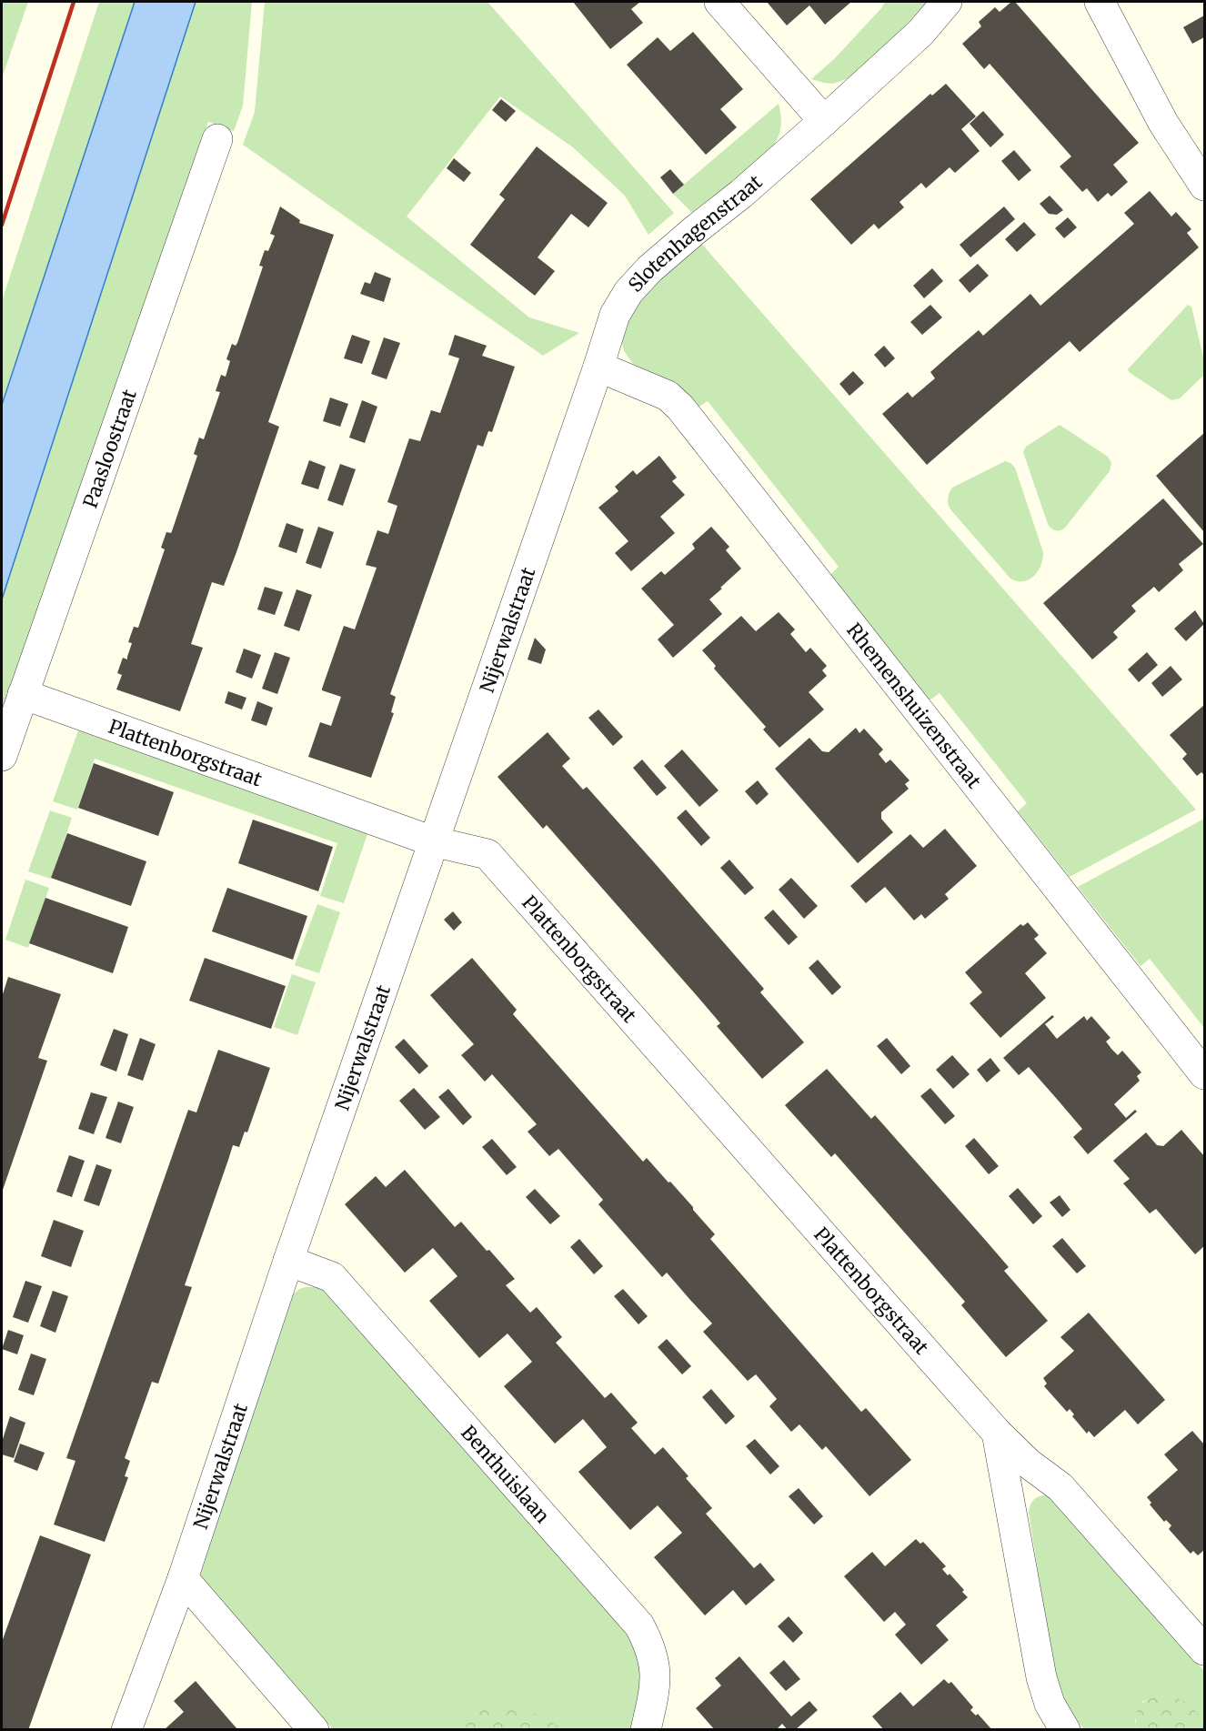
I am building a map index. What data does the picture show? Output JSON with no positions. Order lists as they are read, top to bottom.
{
  "streets": {
    "street": [
      "Slotenhagenstraat",
      "Paasloostraat",
      "Nijerwalstraat",
      "Rhemenshuizenstraat",
      "Plattenborgstraat",
      "Benthuislaan"
    ]
  },
  "crossings": [
    ["Slotenhagenstraat", "Nijerwalstraat"],
    ["Slotenhagenstraat", "Rhemenshuizenstraat"],
    ["Paasloostraat", "Plattenborgstraat"],
    ["Nijerwalstraat", "Rhemenshuizenstraat"],
    ["Nijerwalstraat", "Plattenborgstraat"],
    ["Nijerwalstraat", "Benthuislaan"]
  ]
}
